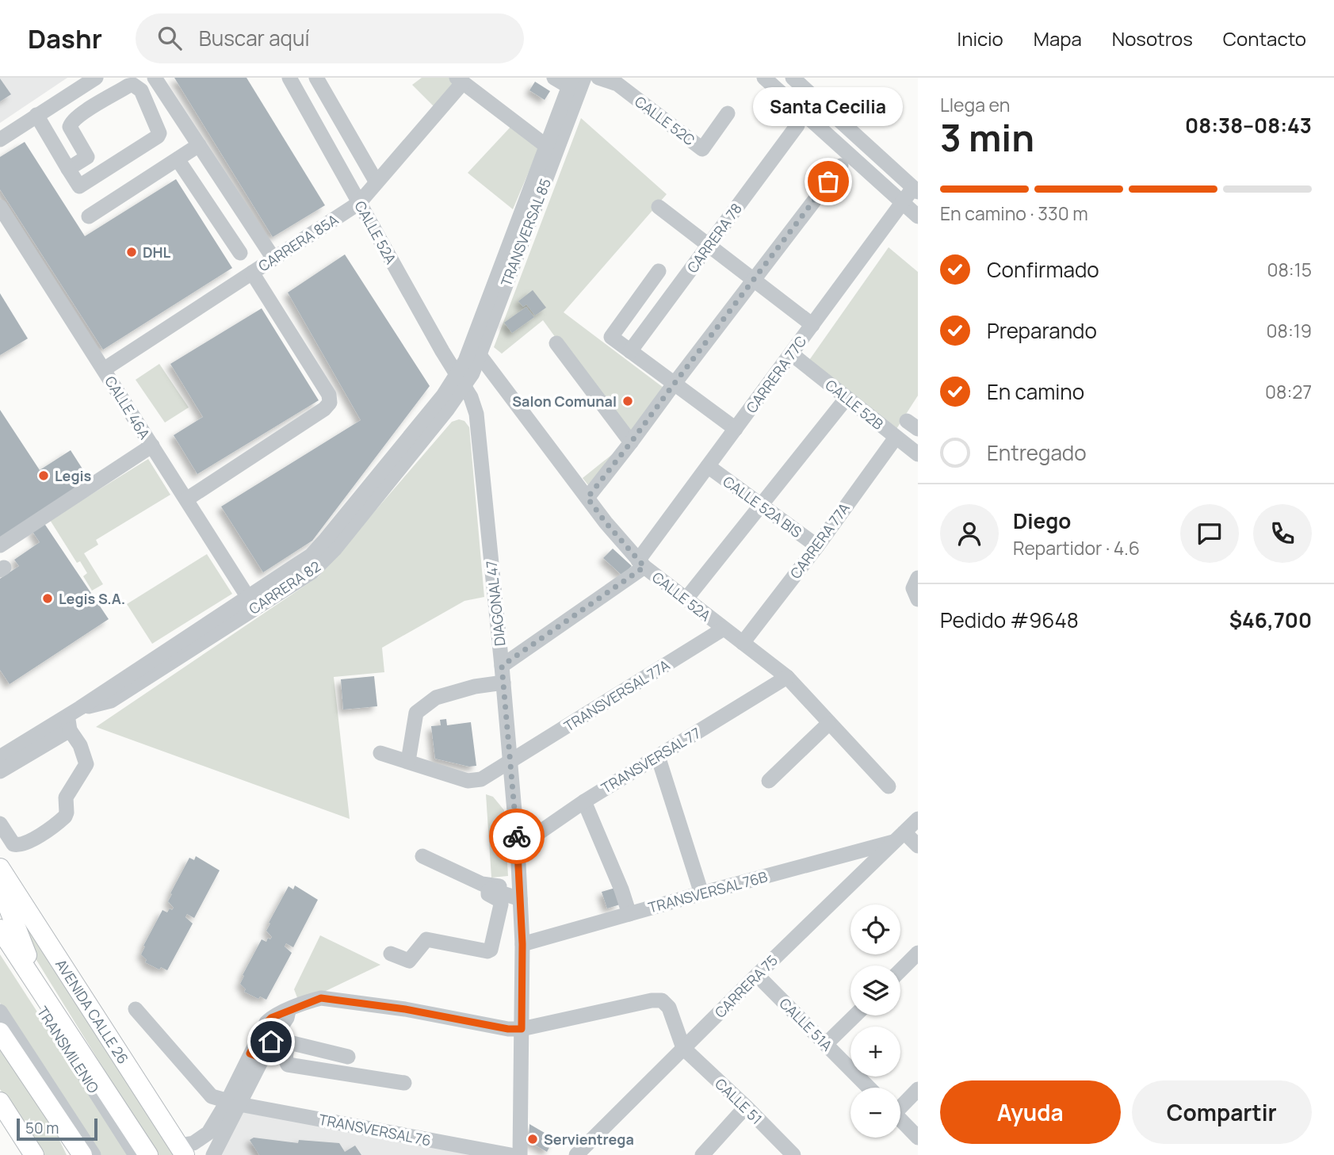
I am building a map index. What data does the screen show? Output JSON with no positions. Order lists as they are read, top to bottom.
{
  "streets": {
    "main road": ["AVENIDA CALLE 26"],
    "street": [
      "CALLE 52C",
      "CALLE 52A",
      "TRANSVERSAL 85",
      "CARRERA 78",
      "CARRERA 85A",
      "CARRERA 77C",
      "CALLE 52B",
      "CALLE 46A",
      "CALLE 52A BIS",
      "CARRERA 77A",
      "CARRERA 82",
      "DIAGONAL 47",
      "TRANSVERSAL 77A",
      "TRANSVERSAL 77",
      "TRANSVERSAL 76B",
      "CARRERA 75",
      "CALLE 51A",
      "TRANSMILENIO",
      "CALLE 51",
      "TRANSVERSAL 76"
    ]
  },
  "crossings": [
    ["CALLE 52A", "TRANSVERSAL 85"],
    ["CALLE 52A", "CARRERA 85A"],
    ["CALLE 52A", "CARRERA 77C"],
    ["CALLE 52A", "CARRERA 77A"],
    ["CALLE 52A", "CARRERA 82"],
    ["CALLE 52A", "DIAGONAL 47"],
    ["CALLE 52A", "TRANSVERSAL 77A"],
    ["CALLE 52A", "TRANSVERSAL 77"],
    ["TRANSVERSAL 85", "CARRERA 82"],
    ["TRANSVERSAL 85", "DIAGONAL 47"],
    ["CARRERA 85A", "CALLE 46A"],
    ["CARRERA 77C", "CALLE 52B"],
    ["CARRERA 77C", "CALLE 52A BIS"],
    ["CARRERA 77C", "DIAGONAL 47"],
    ["CALLE 52B", "CARRERA 77A"],
    ["CALLE 46A", "CARRERA 82"],
    ["CALLE 52A BIS", "CARRERA 77A"],
    ["CARRERA 82", "DIAGONAL 47"],
    ["DIAGONAL 47", "TRANSVERSAL 77A"],
    ["DIAGONAL 47", "TRANSVERSAL 77"],
    ["DIAGONAL 47", "TRANSVERSAL 76B"],
    ["TRANSVERSAL 76B", "CARRERA 75"],
    ["CARRERA 75", "CALLE 51A"],
    ["CARRERA 75", "CALLE 51"]
  ],
  "places": [
    "Santa Cecilia",
    "DHL",
    "Salon Comunal",
    "Legis",
    "Legis S.A.",
    "Servientrega"
  ],
  "scale_bar": "50 m",
  "page": {
    "header": "Dashr",
    "search": "Buscar aquí",
    "nav": [
      "Inicio",
      "Mapa",
      "Nosotros",
      "Contacto"
    ],
    "heading": ["3 min", "Llega en", "08:38–08:43"],
    "panel": [
      "Diego",
      "Repartidor · 4.6",
      "Pedido #9648",
      "$46,700"
    ],
    "bubble": "Santa Cecilia",
    "bar": "En camino · 330 m",
    "list": [
      ["Confirmado", "08:15"],
      ["Preparando", "08:19"],
      ["En camino", "08:27"],
      "Entregado"
    ],
    "map_buttons": ["+", "−"],
    "buttons": ["Ayuda", "Compartir"],
    "scale": "50 m"
  }
}
